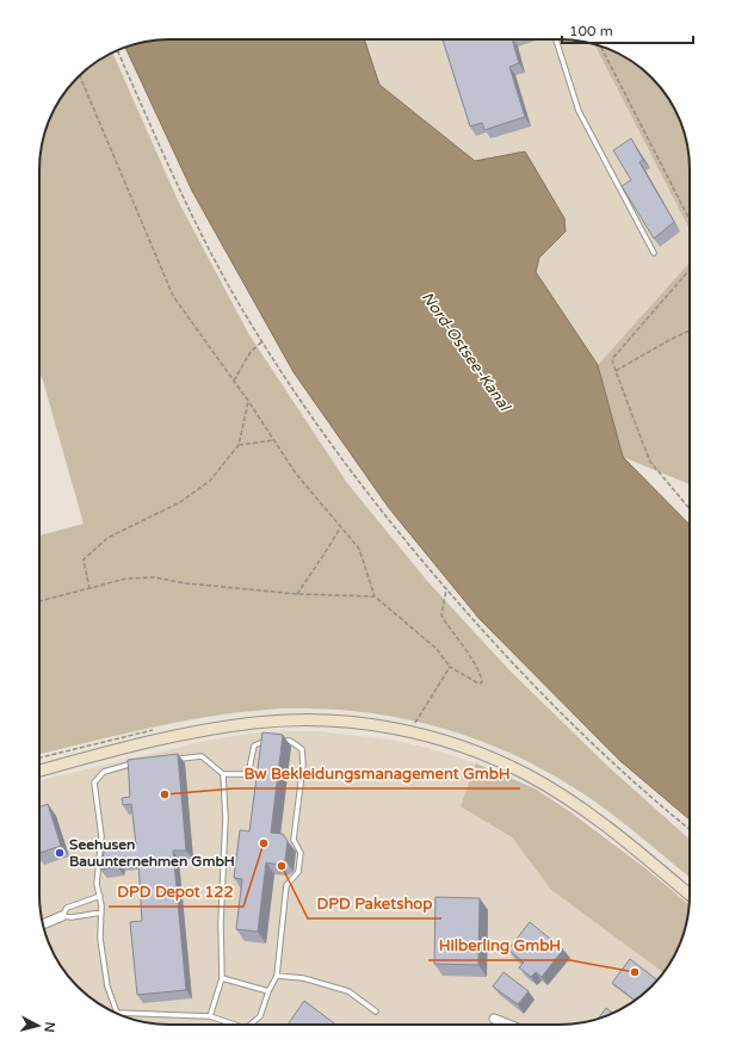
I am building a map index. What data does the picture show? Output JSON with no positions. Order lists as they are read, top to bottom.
{
  "water": ["Nord-Ostsee-Kanal"],
  "places": [
    "Bw Bekleidungsmanagement GmbH",
    "DPD Depot 122",
    "Seehusen Bauunternehmen GmbH",
    "DPD Paketshop",
    "Hilberling GmbH"
  ],
  "scale_bar": "100 m",
  "north": "right"
}
